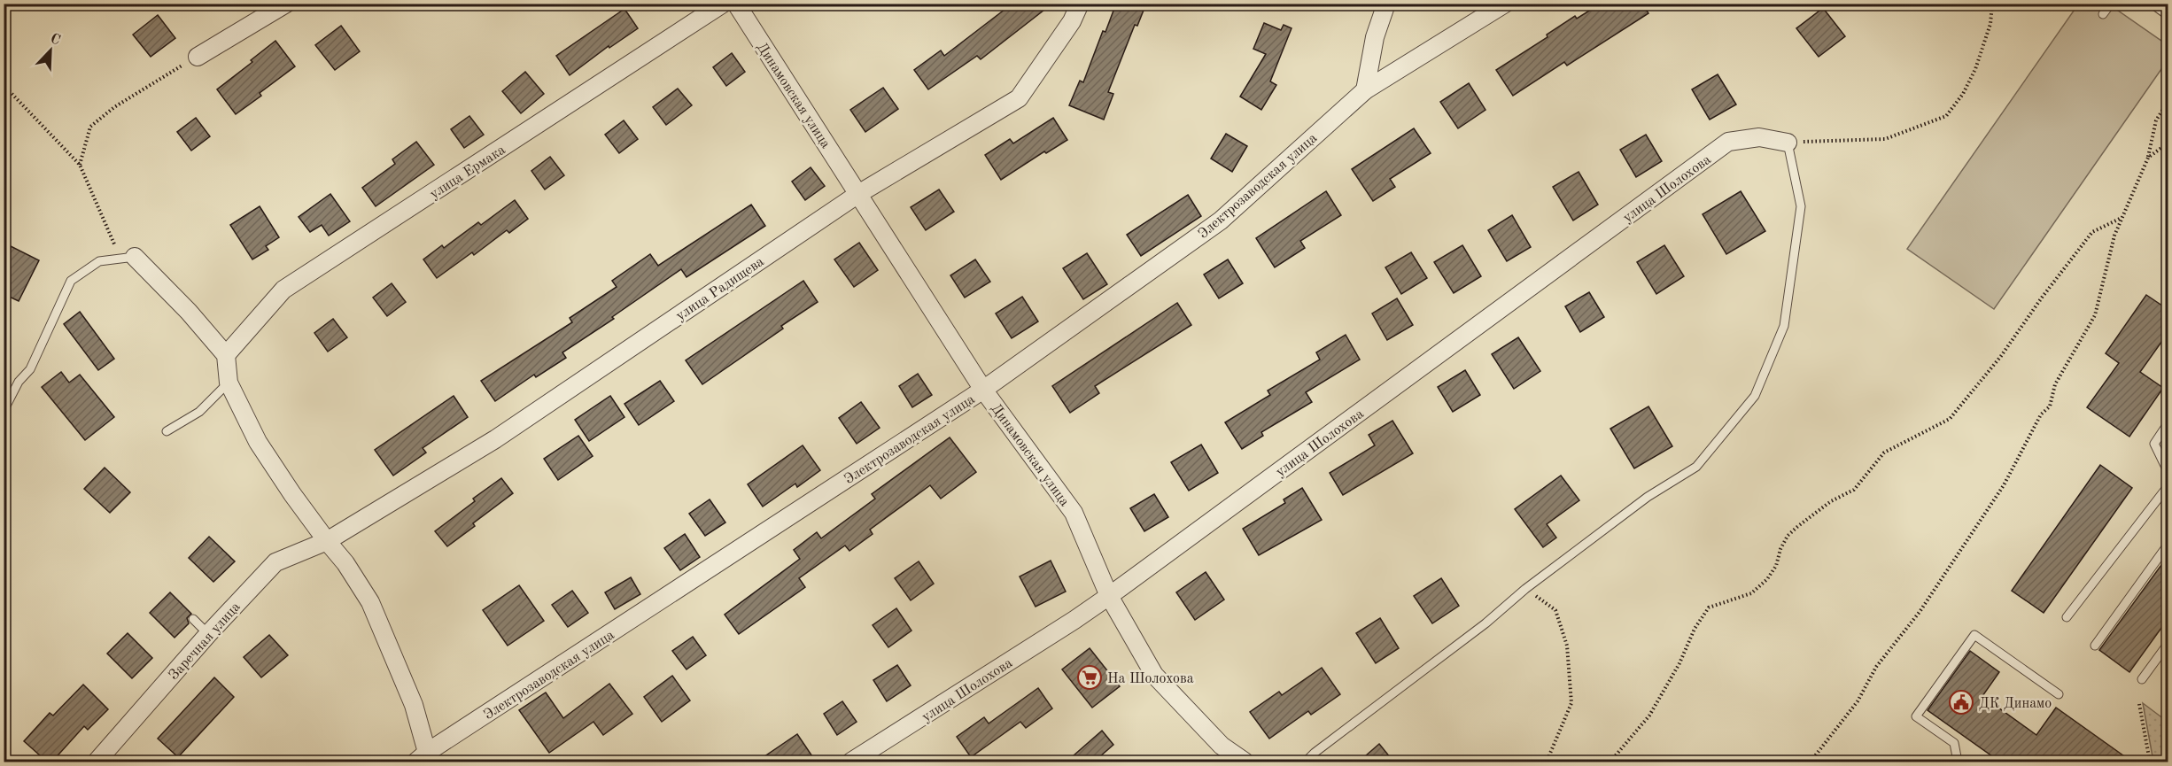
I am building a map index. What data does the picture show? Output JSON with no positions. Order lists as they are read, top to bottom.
{
  "streets": {
    "street": [
      "Динамовская улица",
      "улица Ермака",
      "Электрозаводская улица",
      "улица Шолохова",
      "улица Радищева",
      "Заречная улица"
    ]
  },
  "crossings": [
    ["Динамовская улица", "Электрозаводская улица"],
    ["Динамовская улица", "улица Шолохова"],
    ["Динамовская улица", "улица Радищева"],
    ["улица Радищева", "Заречная улица"]
  ],
  "places": {
    "supermarket": ["На Шолохова"],
    "public building": ["ДК Динамо"]
  },
  "north": "top right"
}
